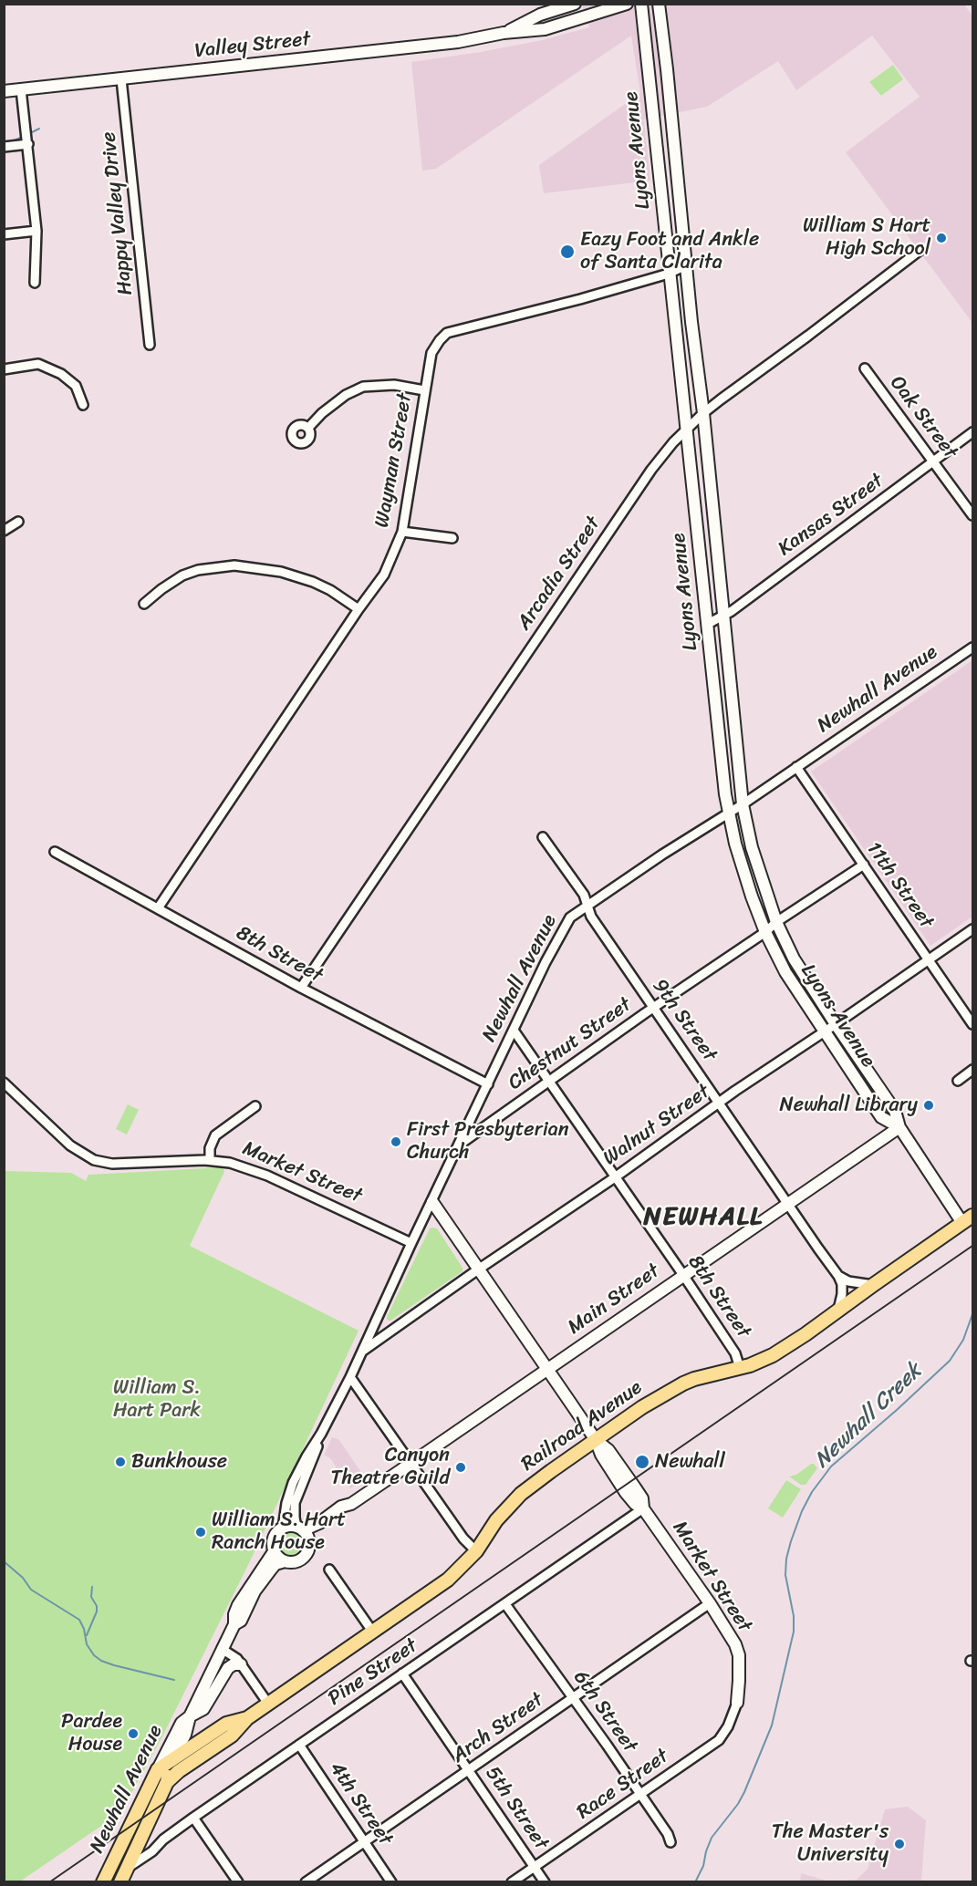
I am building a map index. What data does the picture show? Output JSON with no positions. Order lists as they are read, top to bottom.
{
  "streets": {
    "main road": ["Newhall Avenue", "Railroad Avenue"],
    "street": [
      "Valley Street",
      "Lyons Avenue",
      "Happy Valley Drive",
      "Oak Street",
      "Wayman Street",
      "Kansas Street",
      "Arcadia Street",
      "11th Street",
      "8th Street",
      "9th Street",
      "Chestnut Street",
      "Walnut Street",
      "Market Street",
      "Main Street",
      "Pine Street",
      "6th Street",
      "Arch Street",
      "Race Street",
      "4th Street",
      "5th Street"
    ]
  },
  "crossings": [
    ["Valley Street", "Happy Valley Drive"],
    ["Lyons Avenue", "Wayman Street"],
    ["Lyons Avenue", "Kansas Street"],
    ["Lyons Avenue", "Arcadia Street"],
    ["Lyons Avenue", "Newhall Avenue"],
    ["Lyons Avenue", "Chestnut Street"],
    ["Lyons Avenue", "Walnut Street"],
    ["Lyons Avenue", "Main Street"],
    ["Lyons Avenue", "Railroad Avenue"],
    ["Oak Street", "Kansas Street"],
    ["Wayman Street", "8th Street"],
    ["Arcadia Street", "8th Street"],
    ["Newhall Avenue", "11th Street"],
    ["Newhall Avenue", "8th Street"],
    ["Newhall Avenue", "9th Street"],
    ["Newhall Avenue", "Chestnut Street"],
    ["Newhall Avenue", "Walnut Street"],
    ["Newhall Avenue", "Market Street"],
    ["Newhall Avenue", "Main Street"],
    ["Newhall Avenue", "Railroad Avenue"],
    ["Newhall Avenue", "Pine Street"],
    ["11th Street", "Chestnut Street"],
    ["11th Street", "Walnut Street"],
    ["8th Street", "Chestnut Street"],
    ["8th Street", "Walnut Street"],
    ["8th Street", "Main Street"],
    ["8th Street", "Railroad Avenue"],
    ["9th Street", "Chestnut Street"],
    ["9th Street", "Walnut Street"],
    ["9th Street", "Main Street"],
    ["Walnut Street", "Market Street"],
    ["Market Street", "Main Street"],
    ["Market Street", "Railroad Avenue"],
    ["Market Street", "Pine Street"],
    ["Market Street", "Arch Street"],
    ["Market Street", "Race Street"],
    ["Pine Street", "6th Street"],
    ["Pine Street", "4th Street"],
    ["Pine Street", "5th Street"],
    ["6th Street", "Arch Street"],
    ["6th Street", "Race Street"],
    ["Arch Street", "4th Street"],
    ["Arch Street", "5th Street"],
    ["Race Street", "5th Street"]
  ],
  "districts": ["NEWHALL"],
  "water": ["Newhall Creek"],
  "parks": ["William S. Hart Park"],
  "places": [
    "William S Hart High School",
    "Eazy Foot and Ankle of Santa Clarita",
    "Newhall Library",
    "First Presbyterian Church",
    "Bunkhouse",
    "Newhall",
    "Canyon Theatre Guild",
    "William S. Hart Ranch House",
    "Pardee House",
    "The Master's University"
  ]
}
